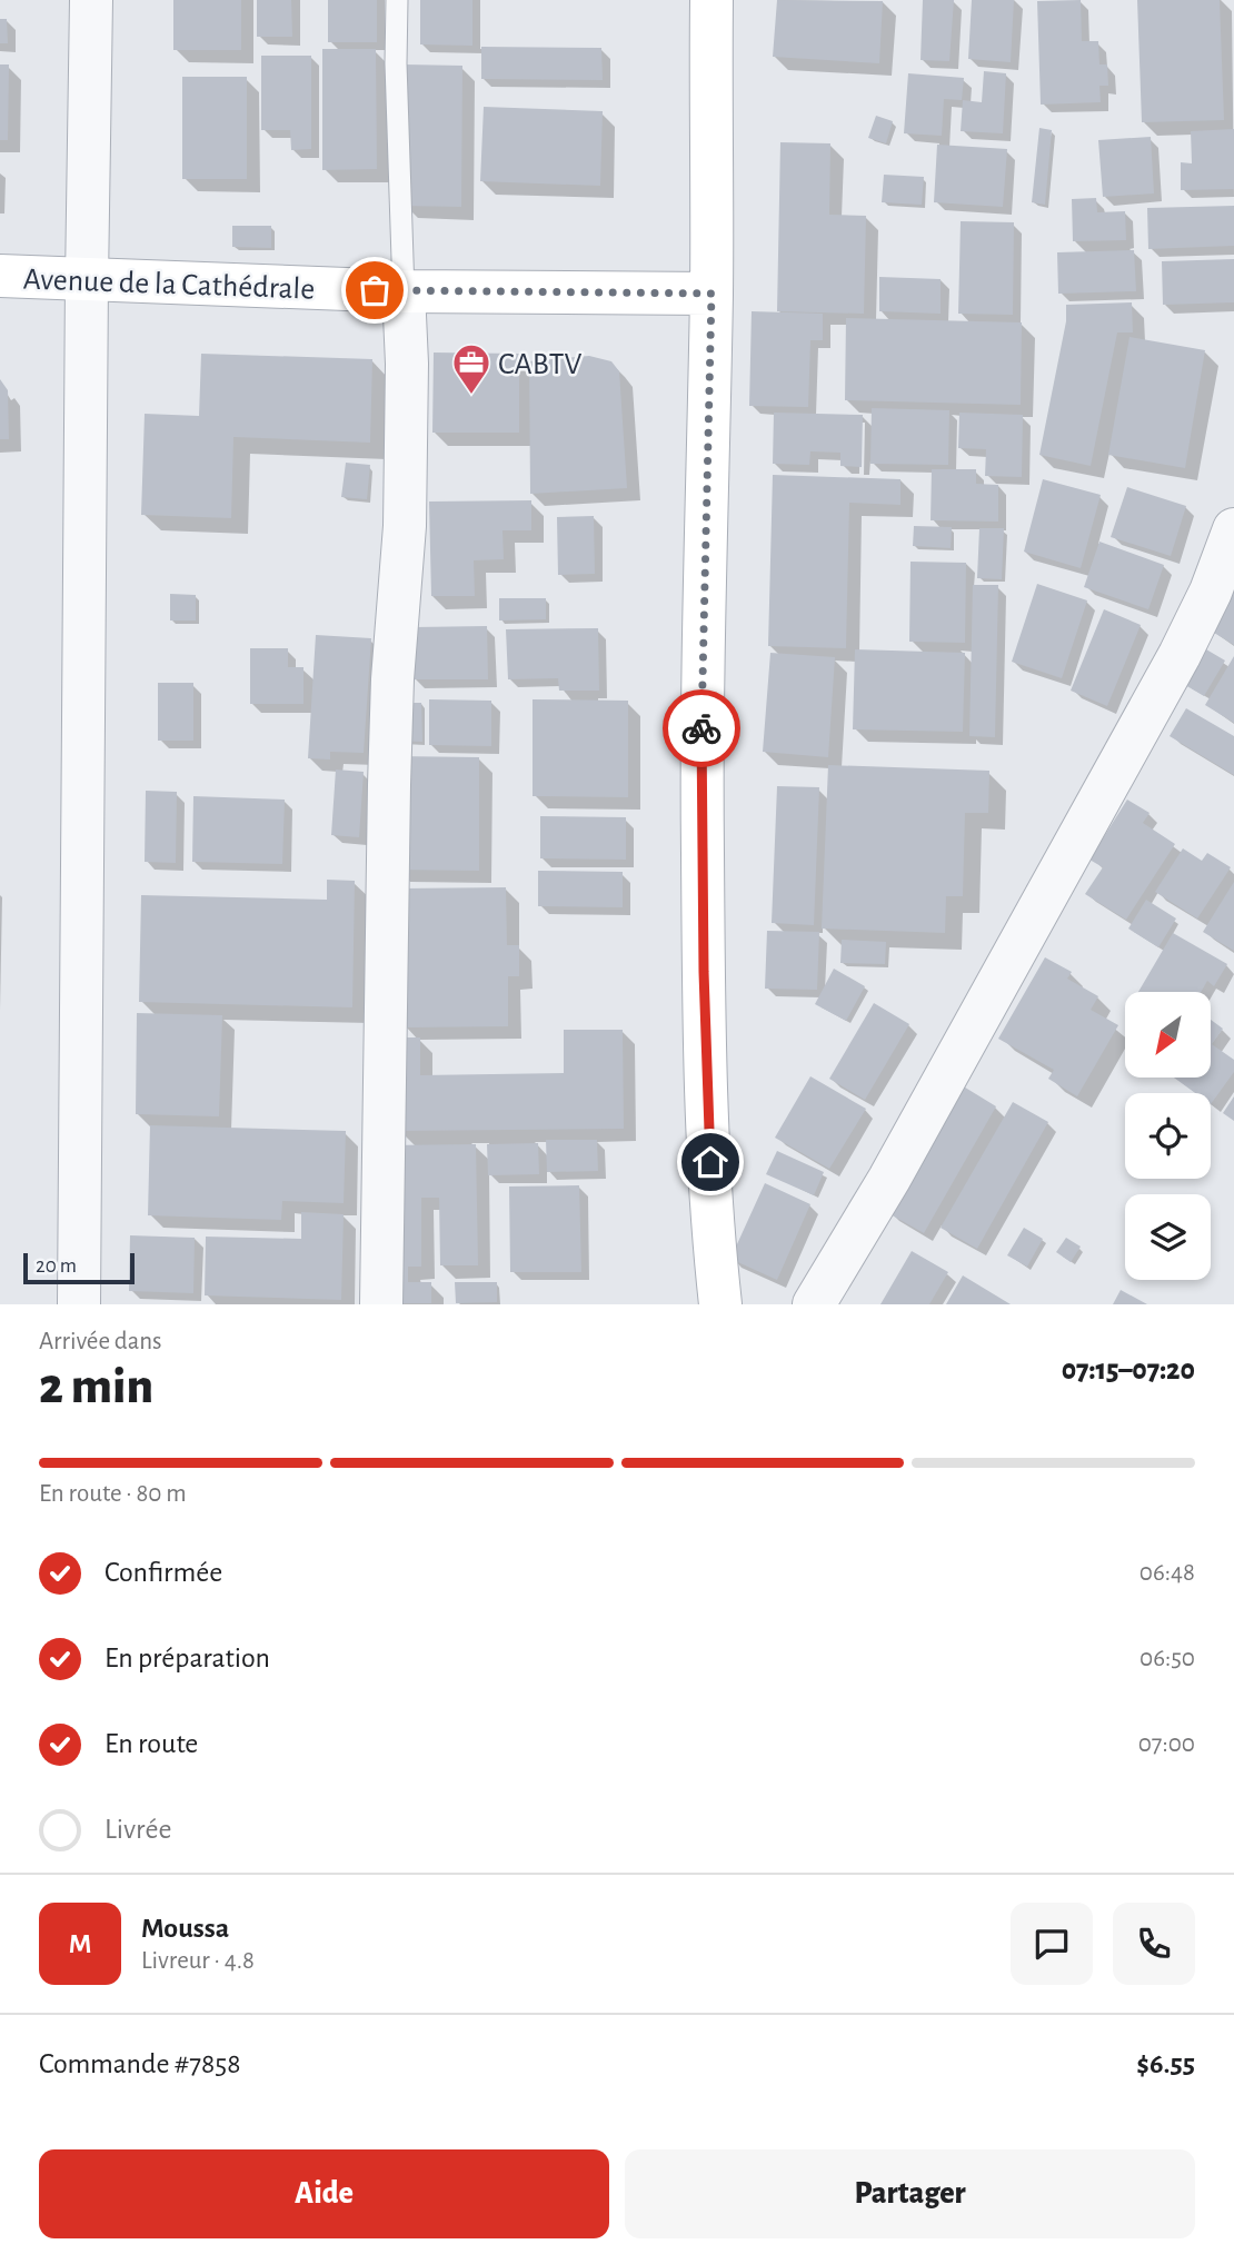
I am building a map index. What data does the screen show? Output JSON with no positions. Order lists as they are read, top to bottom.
{
  "streets": {
    "street": ["Avenue de la Cathédrale"]
  },
  "places": {
    "office": ["CABTV"]
  },
  "scale_bar": "20 m",
  "north": "bottom left",
  "page": {
    "scale": "20 m",
    "heading": ["2 min", "Arrivée dans", "07:15–07:20"],
    "panel": [
      "Moussa",
      "Livreur · 4.8",
      "Commande #7858",
      "$6.55"
    ],
    "bar": "En route · 80 m",
    "list": [
      ["Confirmée", "06:48"],
      ["En préparation", "06:50"],
      ["En route", "07:00"],
      "Livrée"
    ],
    "round": "M",
    "buttons": ["Aide", "Partager"]
  }
}
